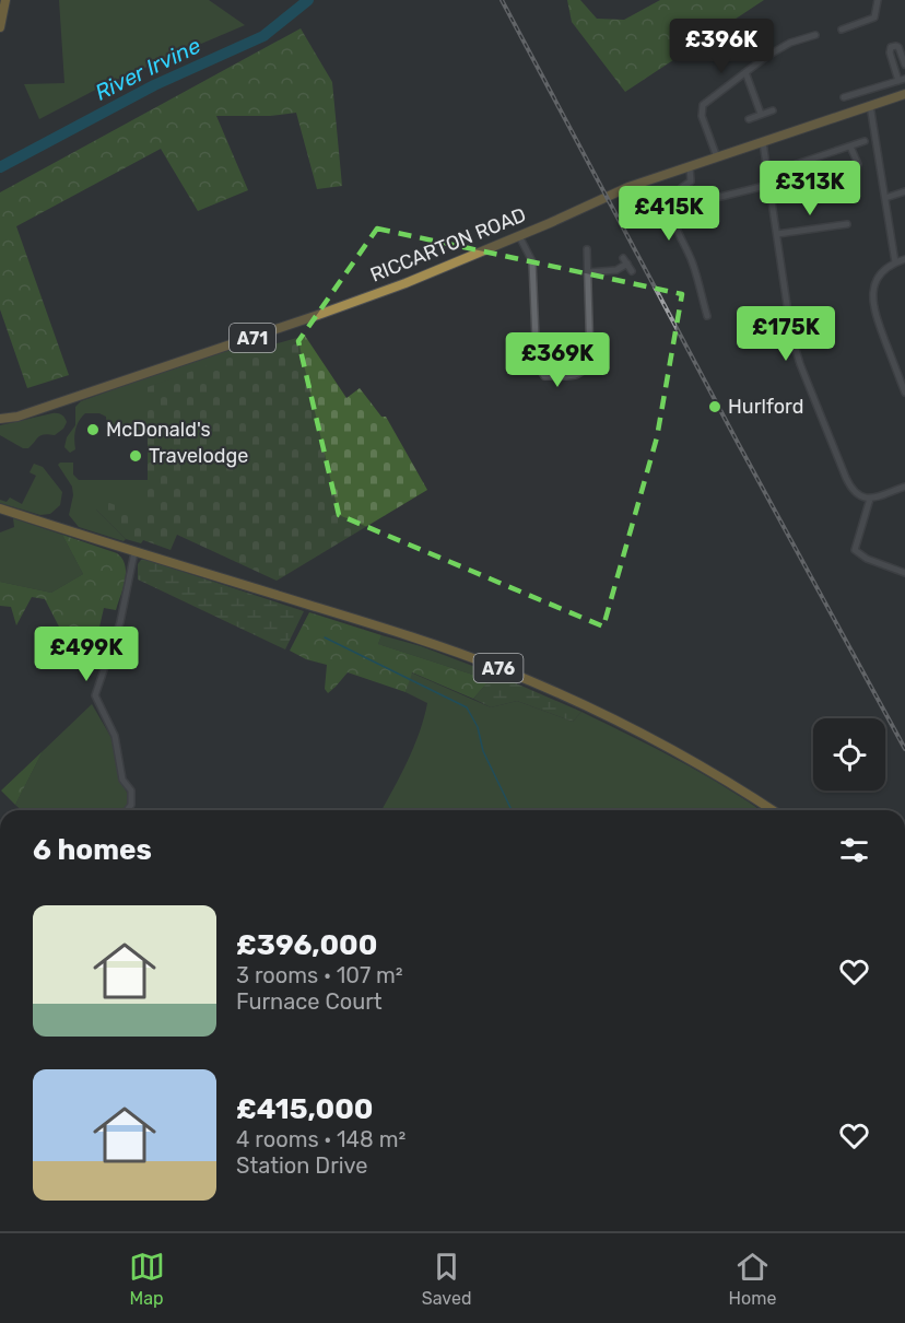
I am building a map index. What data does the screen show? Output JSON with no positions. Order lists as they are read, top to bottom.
{
  "streets": {
    "highway": ["A76"],
    "main road": ["RICCARTON ROAD", "A71"]
  },
  "water": ["River Irvine"],
  "places": ["Hurlford", "McDonald's", "Travelodge"],
  "page": {
    "price": [
      "£396K",
      "£313K",
      "£415K",
      "£175K",
      "£369K",
      "£499K"
    ],
    "heading": "6 homes",
    "list": [
      {
        "name": "£396,000",
        "note": "3 rooms · 107 m² · Furnace Court"
      },
      {
        "name": "£415,000",
        "note": "4 rooms · 148 m² · Station Drive"
      }
    ],
    "tabs": ["Map", "Saved", "Home"]
  }
}
